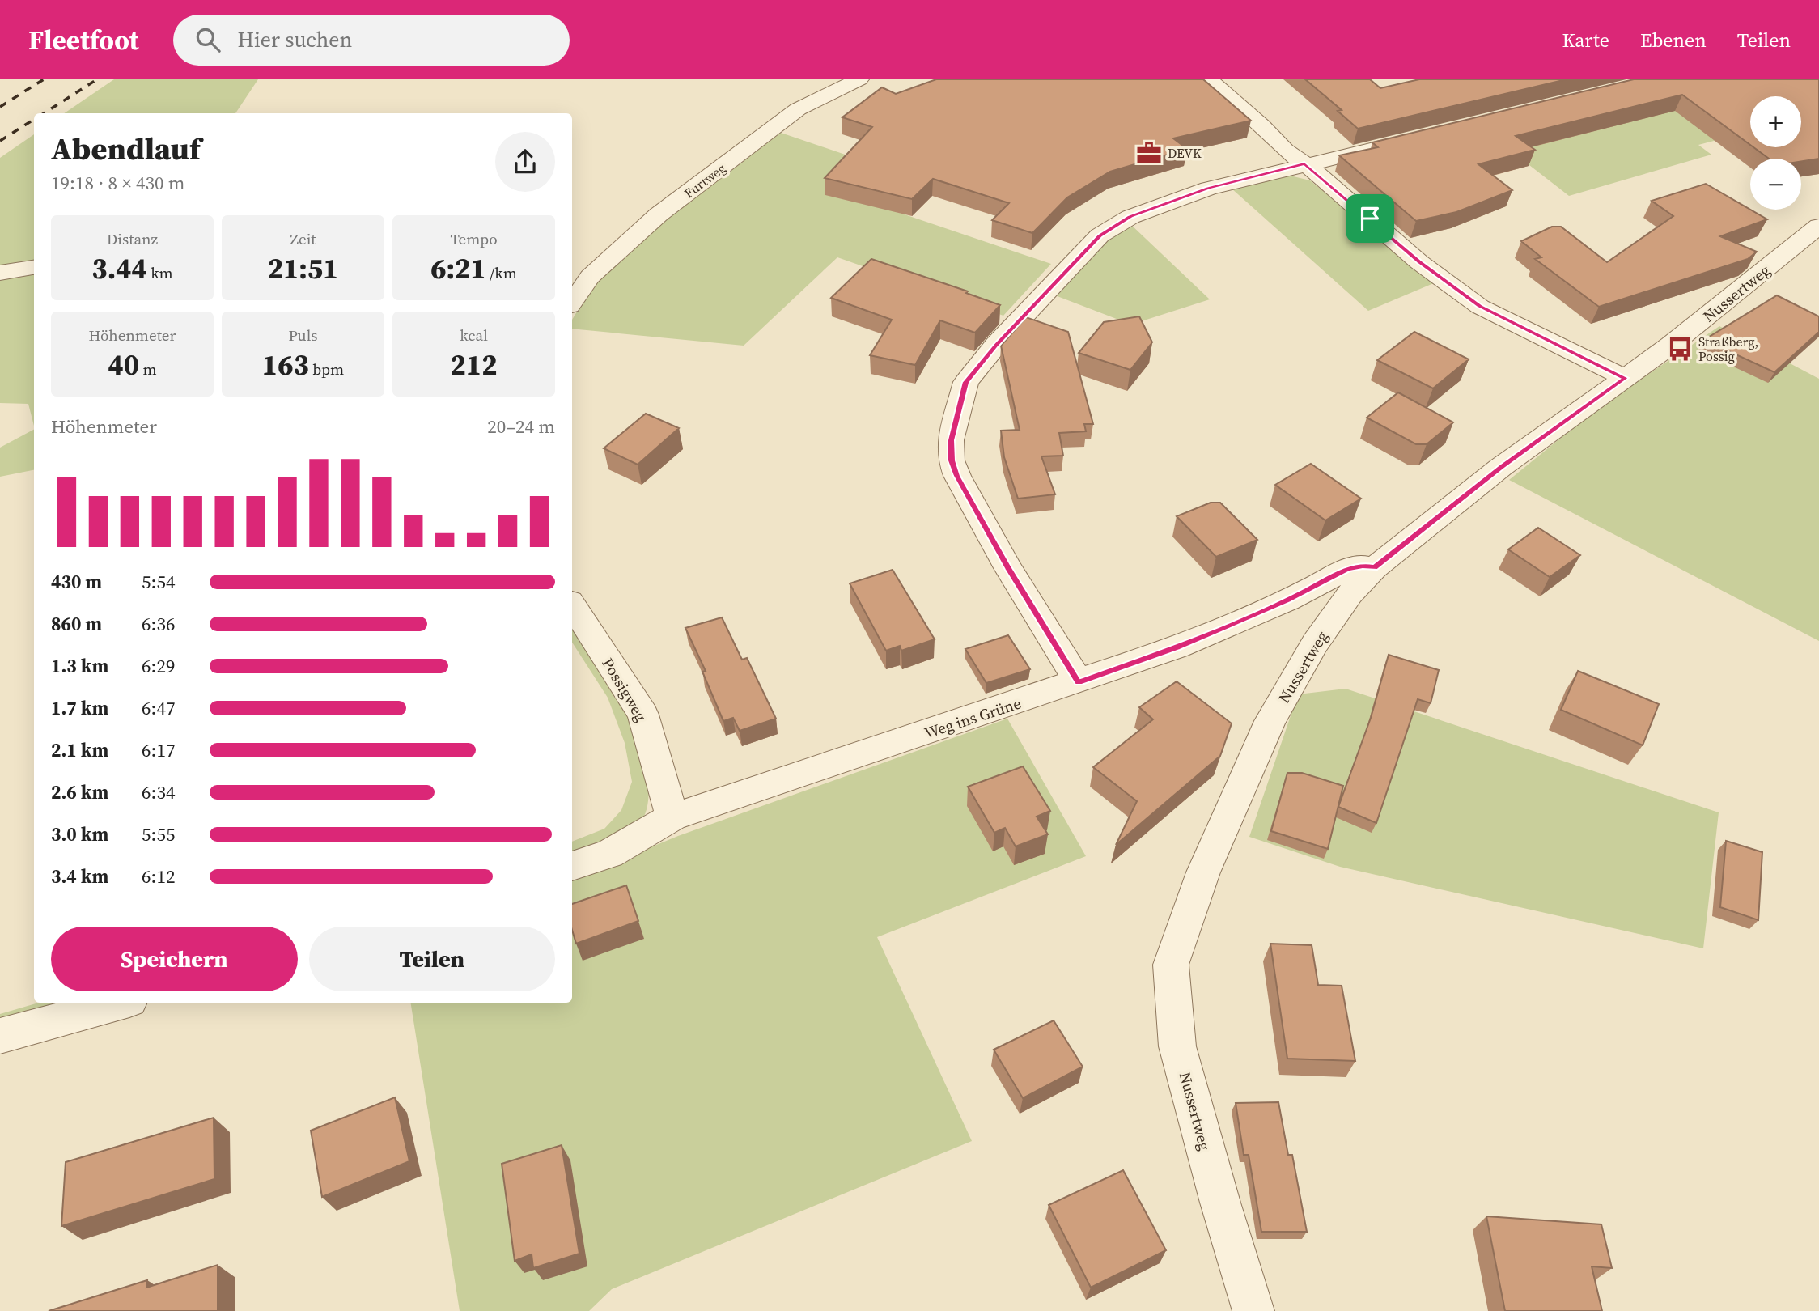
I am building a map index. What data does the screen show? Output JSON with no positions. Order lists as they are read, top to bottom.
{
  "streets": {
    "street": [
      "Furtweg",
      "Nussertweg",
      "Possigweg",
      "Weg ins Grüne"
    ]
  },
  "crossings": [
    ["Nussertweg", "Weg ins Grüne"],
    ["Possigweg", "Weg ins Grüne"]
  ],
  "places": {
    "office": ["DEVK"],
    "bus stop": ["Straßberg, Possig"]
  },
  "page": {
    "header": "Fleetfoot",
    "search": "Hier suchen",
    "nav": ["Karte", "Ebenen", "Teilen"],
    "map_buttons": ["+", "−"],
    "heading": ["Abendlauf", "19:18 · 8 × 430 m"],
    "stats": [
      ["Distanz", "3.44 km"],
      ["Zeit", "21:51"],
      ["Tempo", "6:21 /km"],
      ["Höhenmeter", "40 m"],
      ["Puls", "163 bpm"],
      ["kcal", "212"]
    ],
    "chart": ["Höhenmeter", "20–24 m"],
    "list": [
      {
        "name": "430 m",
        "note": "5:54"
      },
      {
        "name": "860 m",
        "note": "6:36"
      },
      {
        "name": "1.3 km",
        "note": "6:29"
      },
      {
        "name": "1.7 km",
        "note": "6:47"
      },
      {
        "name": "2.1 km",
        "note": "6:17"
      },
      {
        "name": "2.6 km",
        "note": "6:34"
      },
      {
        "name": "3.0 km",
        "note": "5:55"
      },
      {
        "name": "3.4 km",
        "note": "6:12"
      }
    ],
    "buttons": ["Speichern", "Teilen"]
  }
}
